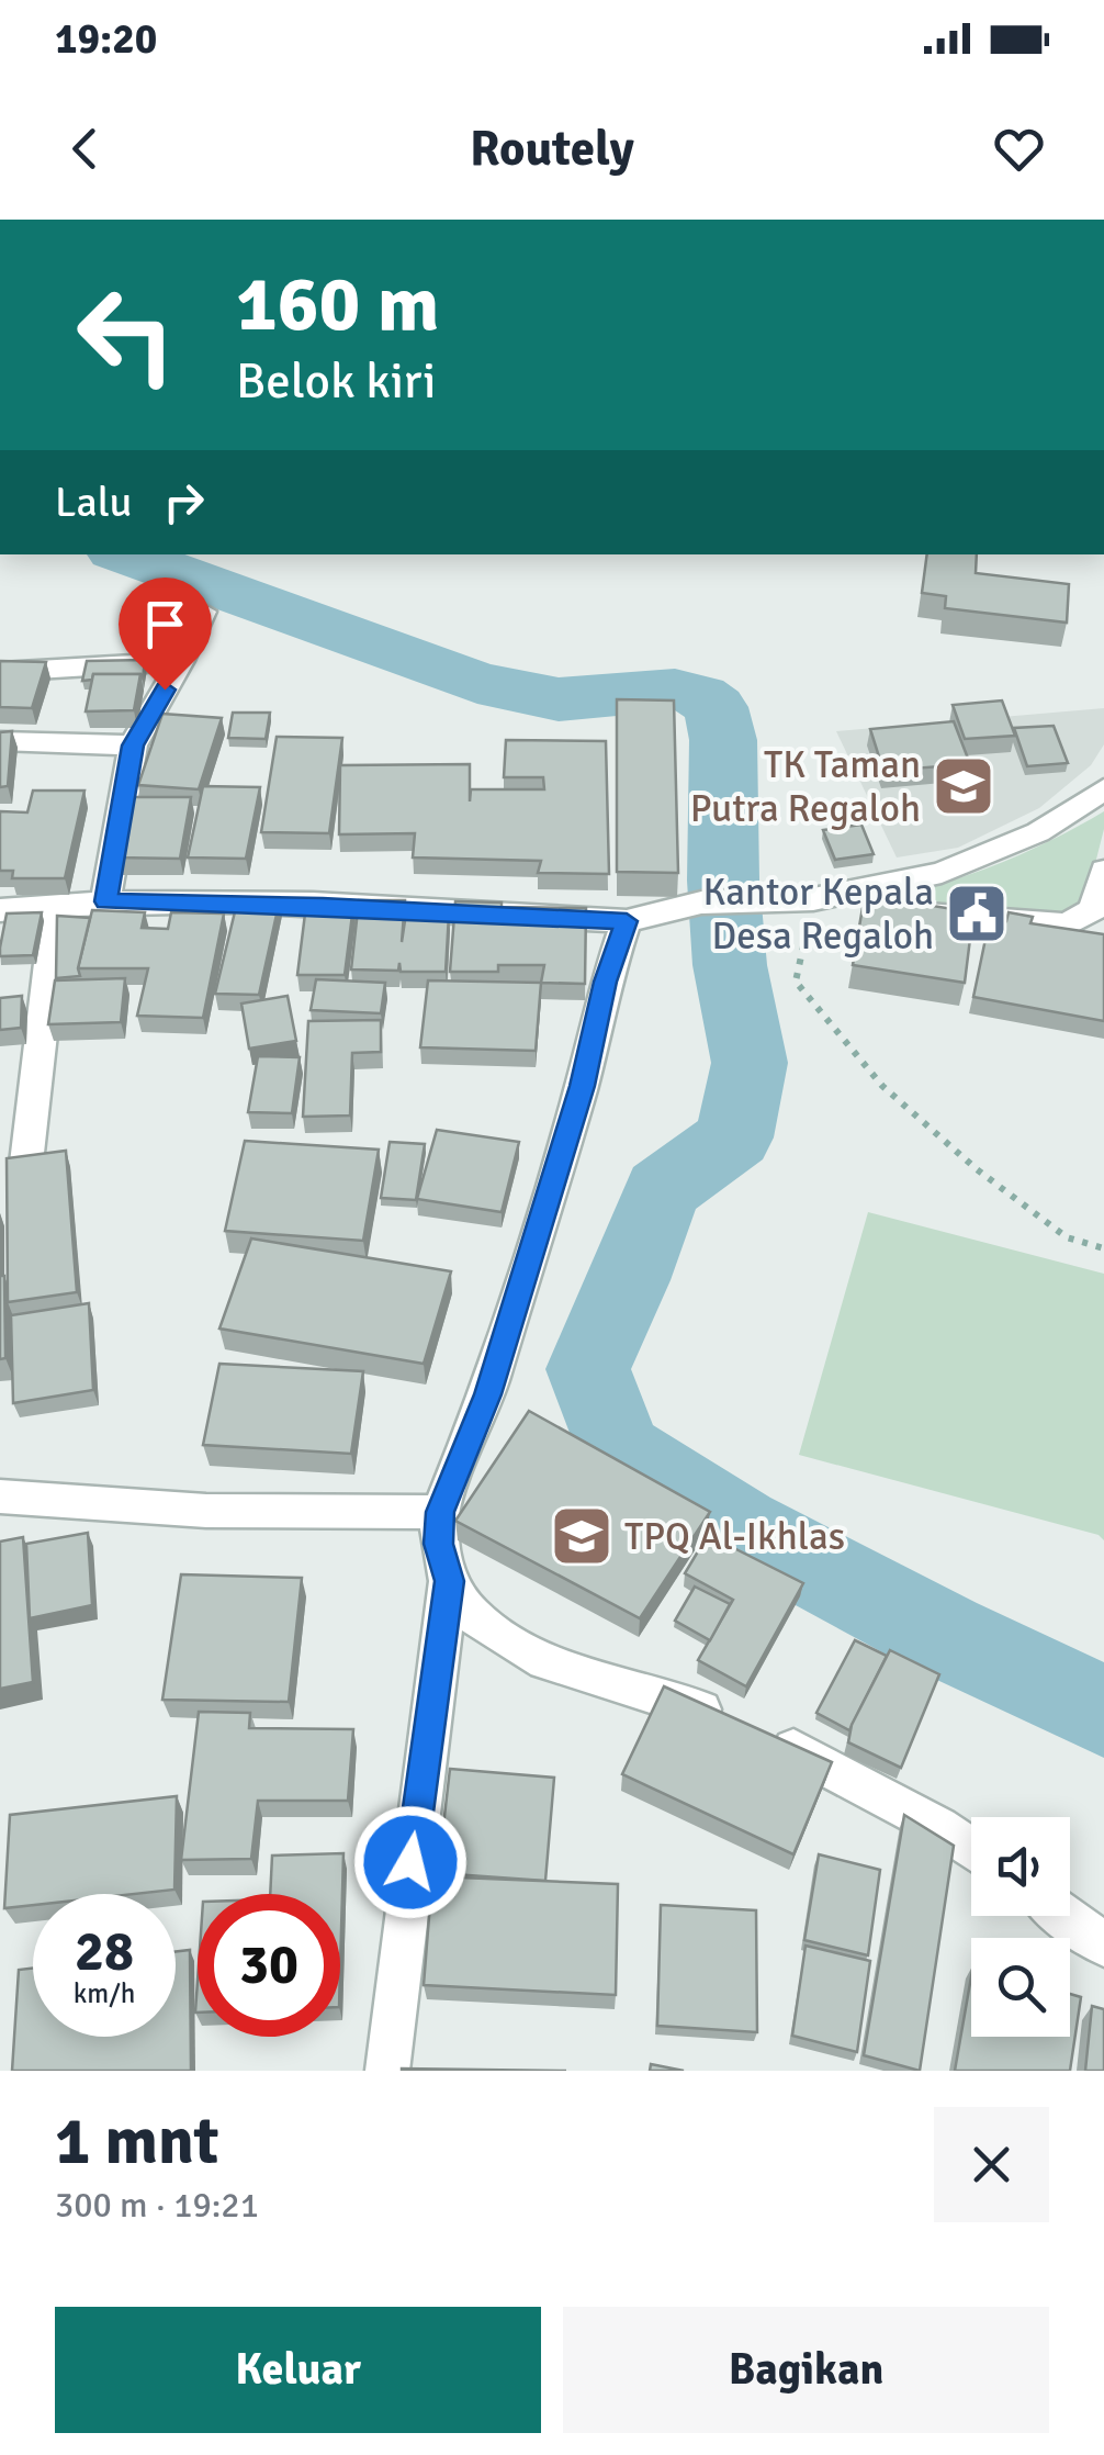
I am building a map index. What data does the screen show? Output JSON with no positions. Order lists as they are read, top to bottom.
{
  "places": {
    "school or university": ["TK Taman Putra Regaloh", "TPQ Al-Ikhlas"],
    "public building": ["Kantor Kepala Desa Regaloh"]
  },
  "page": {
    "status": "19:20",
    "header": "Routely",
    "turn": ["160 m", "Belok kiri"],
    "then": "Lalu",
    "speed": "28 km/h",
    "limit": "30",
    "heading": ["1 mnt", "300 m · 19:21"],
    "buttons": ["Keluar", "Bagikan"]
  }
}
